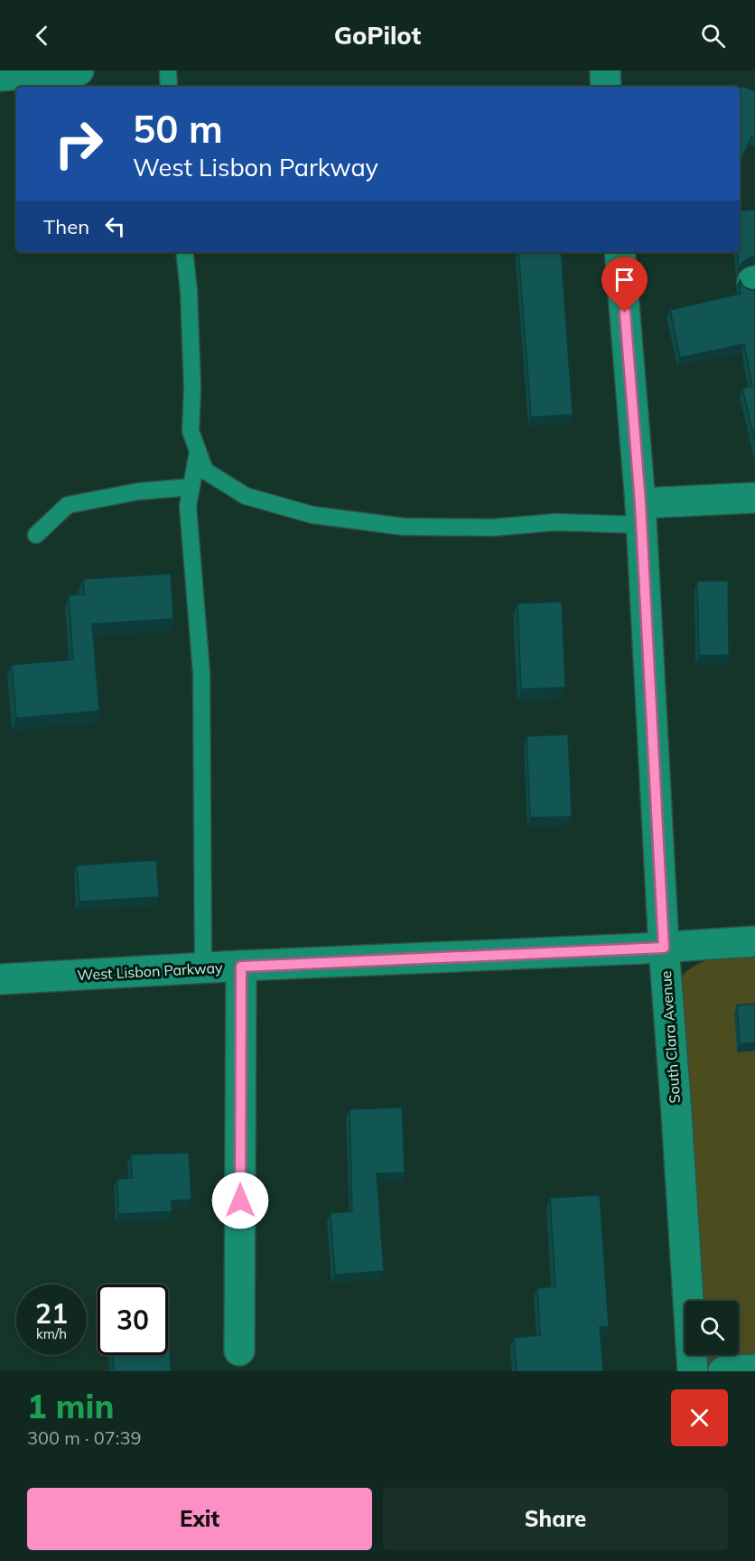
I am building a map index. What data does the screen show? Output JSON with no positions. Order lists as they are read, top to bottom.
{
  "streets": {
    "street": ["West Lisbon Parkway", "South Clara Avenue"]
  },
  "crossings": [
    ["West Lisbon Parkway", "South Clara Avenue"]
  ],
  "page": {
    "header": "GoPilot",
    "turn": ["50 m", "West Lisbon Parkway"],
    "then": "Then",
    "speed": "21 km/h",
    "limit": "30",
    "heading": ["1 min", "300 m · 07:39"],
    "buttons": ["Exit", "Share"]
  }
}
